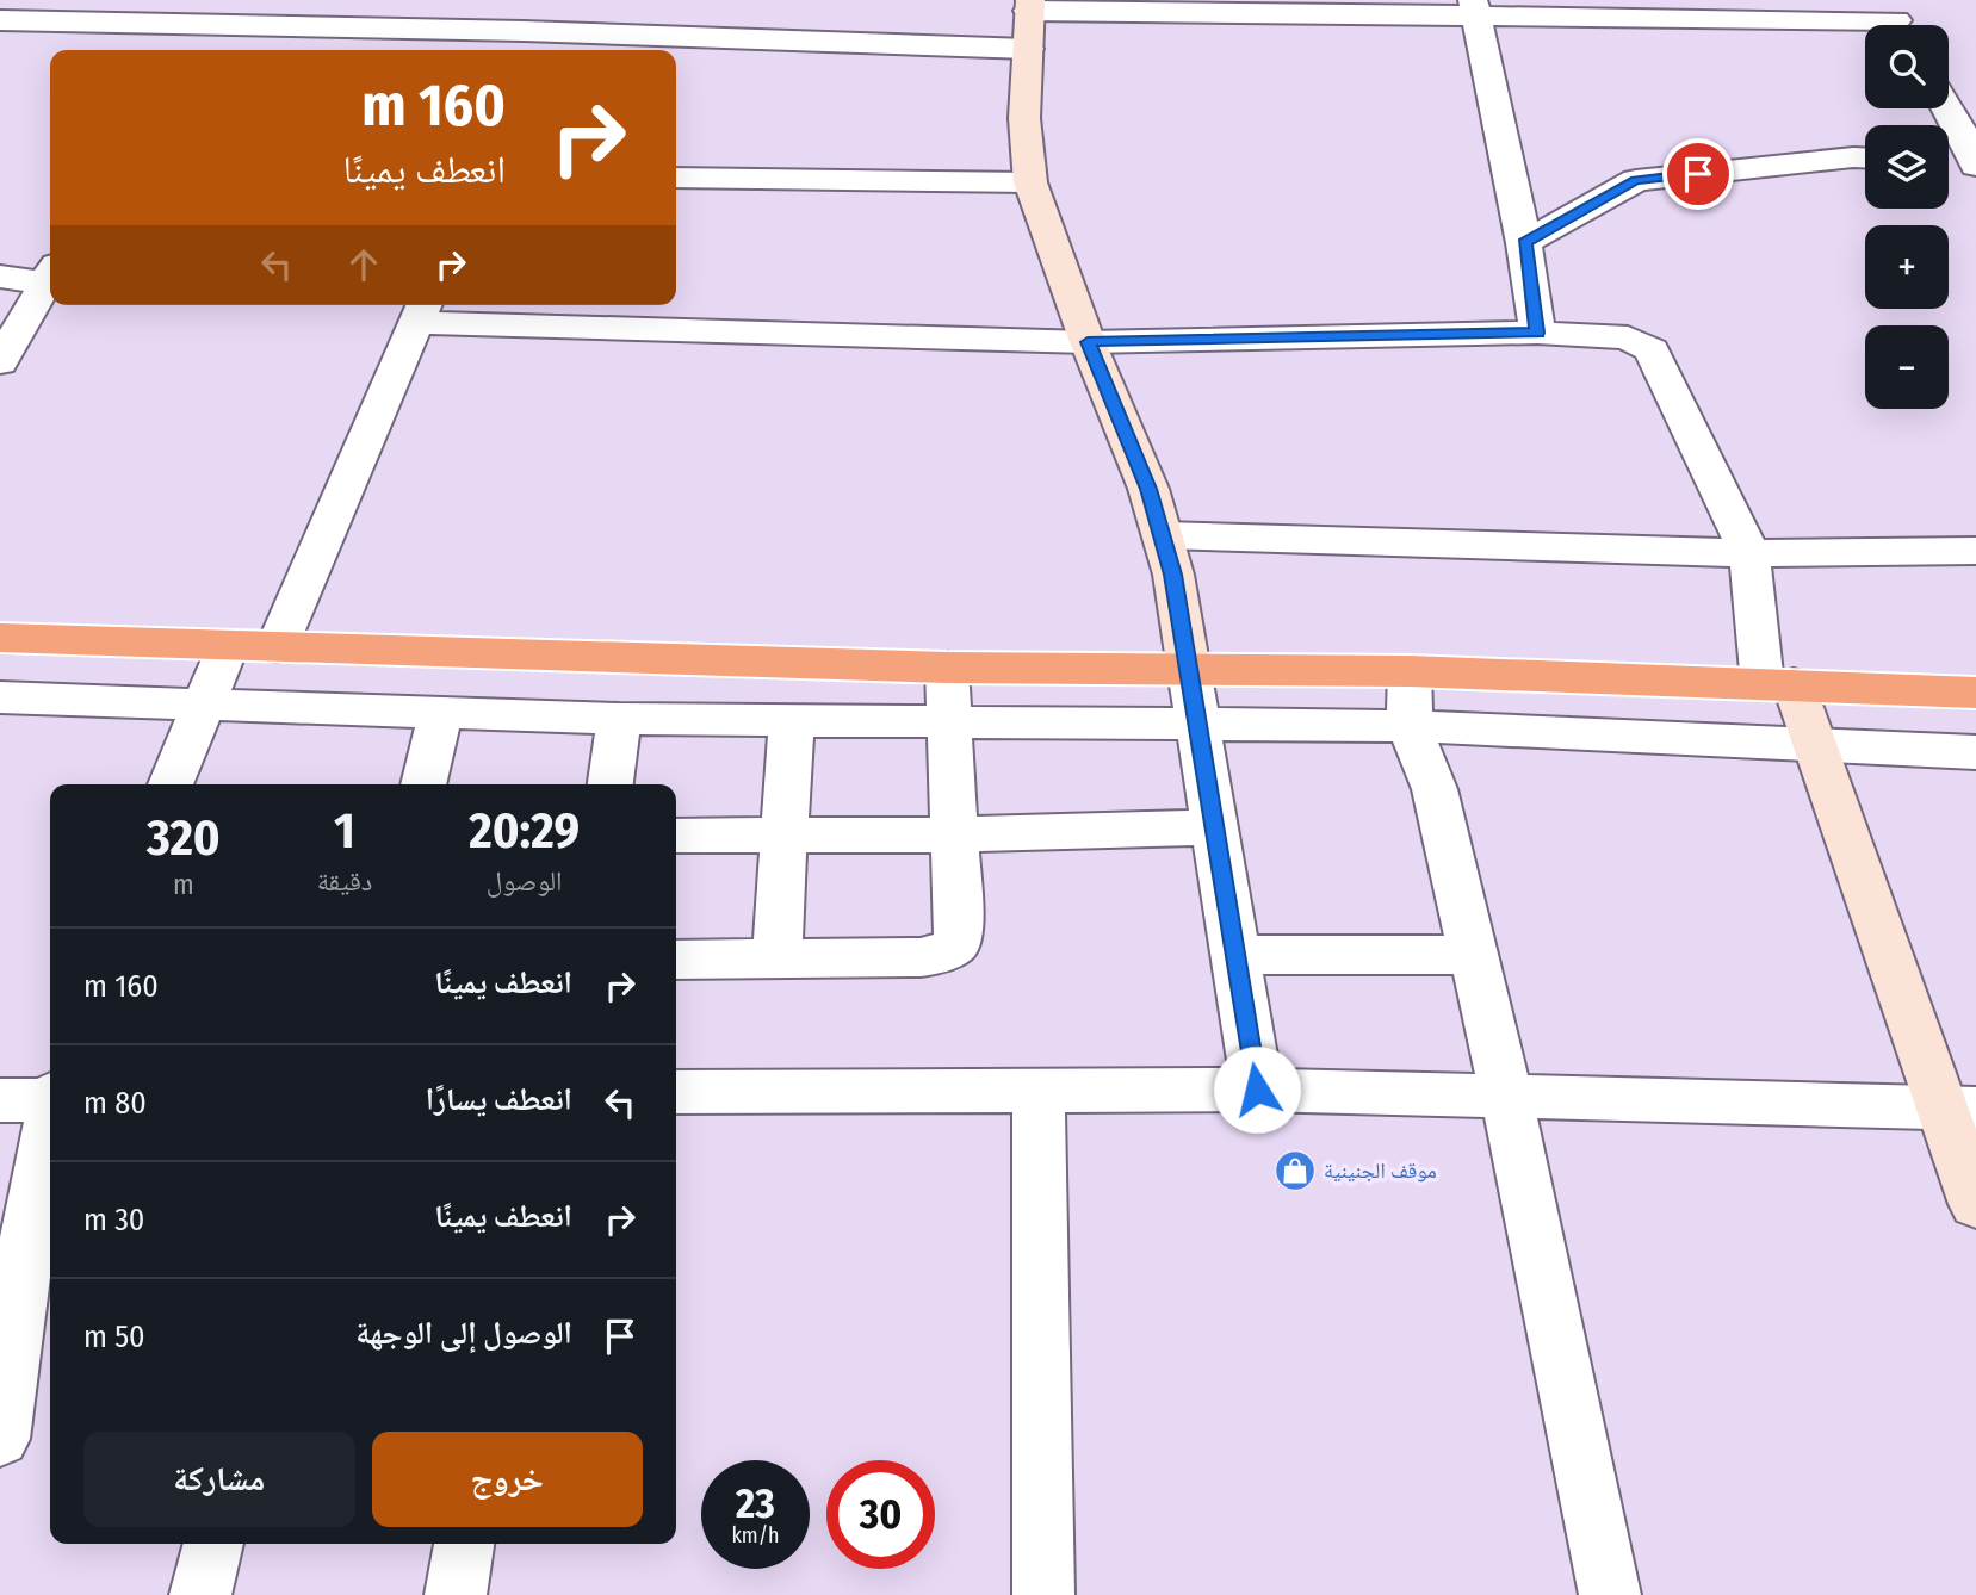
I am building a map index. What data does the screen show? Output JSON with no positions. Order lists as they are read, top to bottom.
{
  "places": {
    "shop": ["موقف الجنينية"]
  },
  "page": {
    "map_buttons": ["+", "−"],
    "turn": ["160 m", "انعطف يمينًا"],
    "eta": [
      "20:29",
      "الوصول",
      "1",
      "دقيقة",
      "320",
      "m"
    ],
    "list": [
      {
        "name": "انعطف يمينًا",
        "value": "160 m"
      },
      {
        "name": "انعطف يسارًا",
        "value": "80 m"
      },
      {
        "name": "انعطف يمينًا",
        "value": "30 m"
      },
      {
        "name": "الوصول إلى الوجهة",
        "value": "50 m"
      }
    ],
    "buttons": ["خروج", "مشاركة"],
    "speed": "23 km/h",
    "limit": "30"
  }
}
